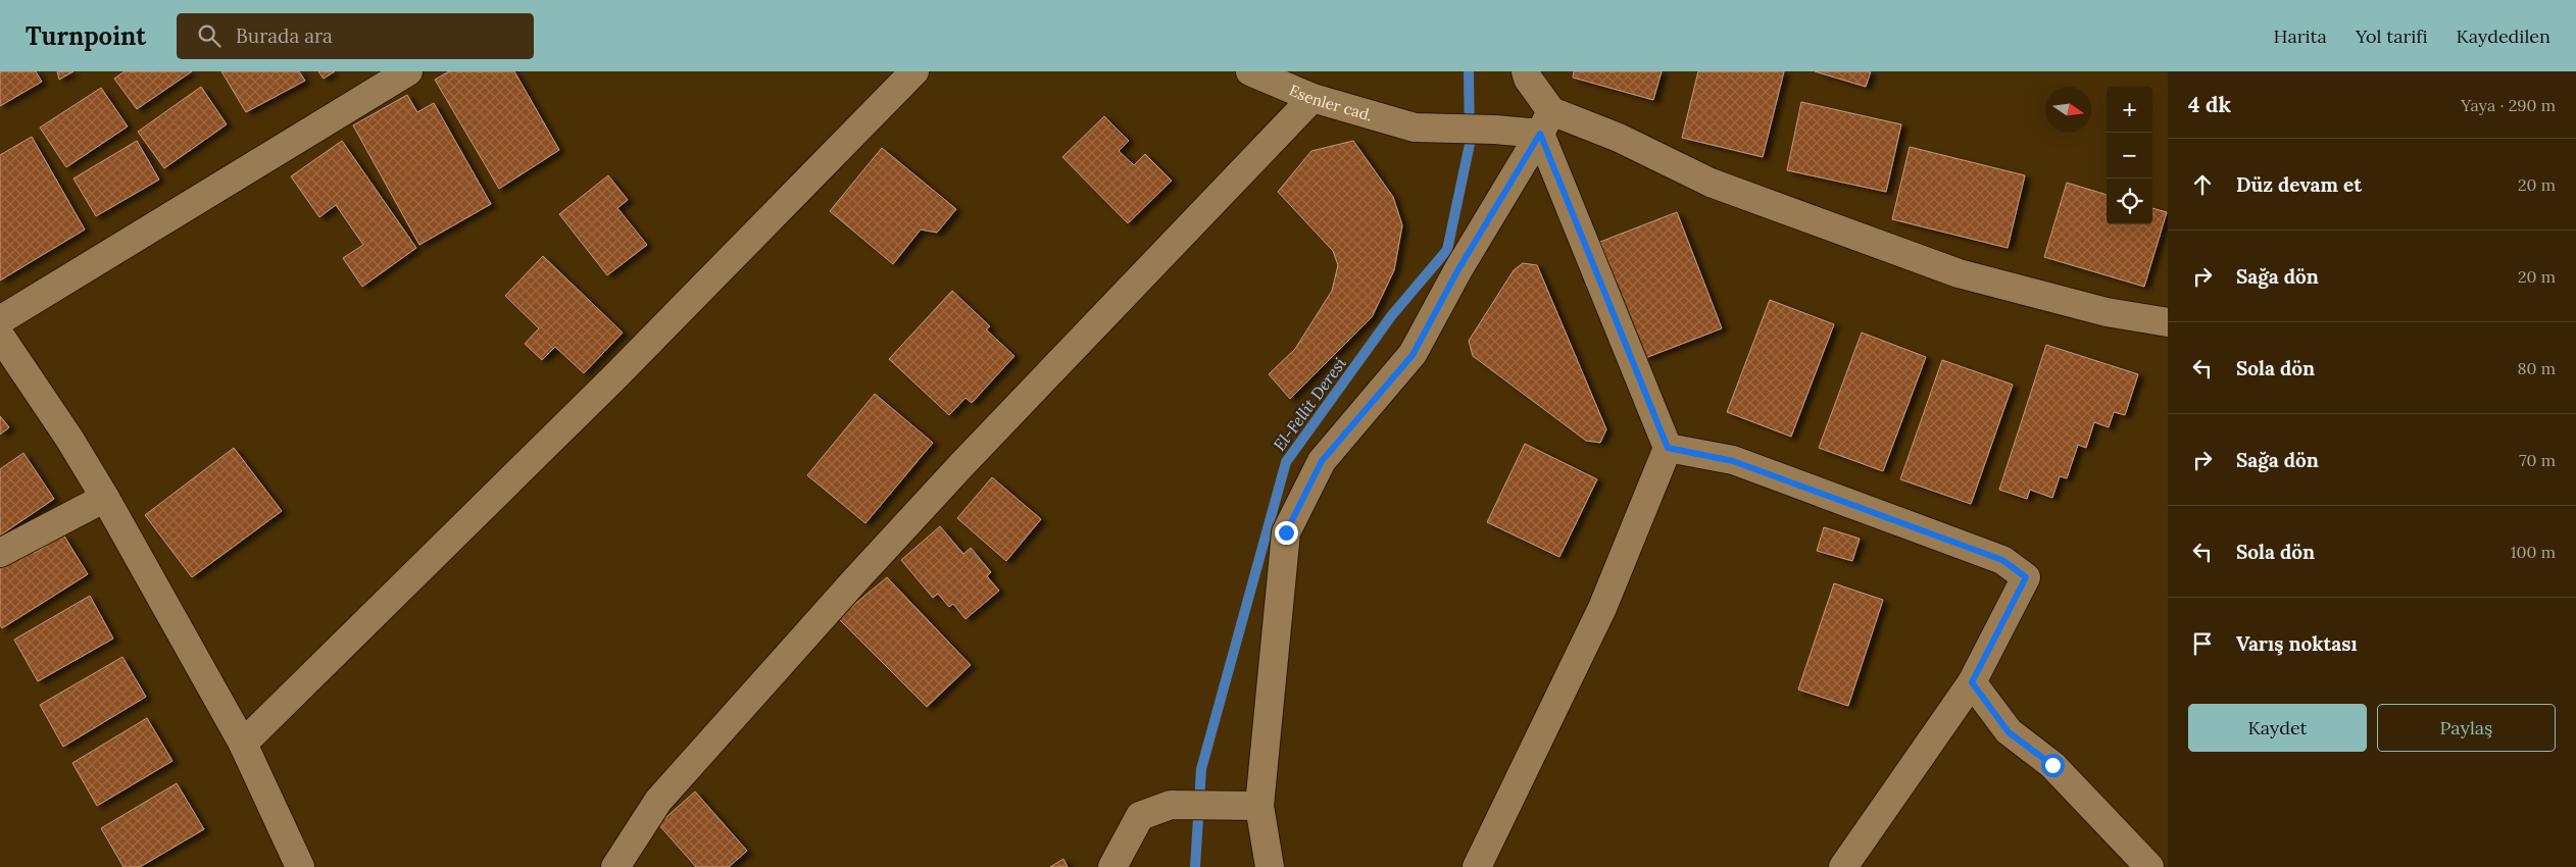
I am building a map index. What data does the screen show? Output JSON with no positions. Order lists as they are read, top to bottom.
{
  "streets": {
    "street": ["Esenler cad."]
  },
  "water": ["El-Fellit Deresi"],
  "north": "right",
  "page": {
    "header": "Turnpoint",
    "search": "Burada ara",
    "nav": ["Harita", "Yol tarifi", "Kaydedilen"],
    "heading": ["4 dk", "Yaya · 290 m"],
    "map_buttons": ["+", "−"],
    "list": [
      ["Düz devam et", "20 m"],
      ["Sağa dön", "20 m"],
      ["Sola dön", "80 m"],
      ["Sağa dön", "70 m"],
      ["Sola dön", "100 m"],
      "Varış noktası"
    ],
    "buttons": ["Kaydet", "Paylaş"]
  }
}
